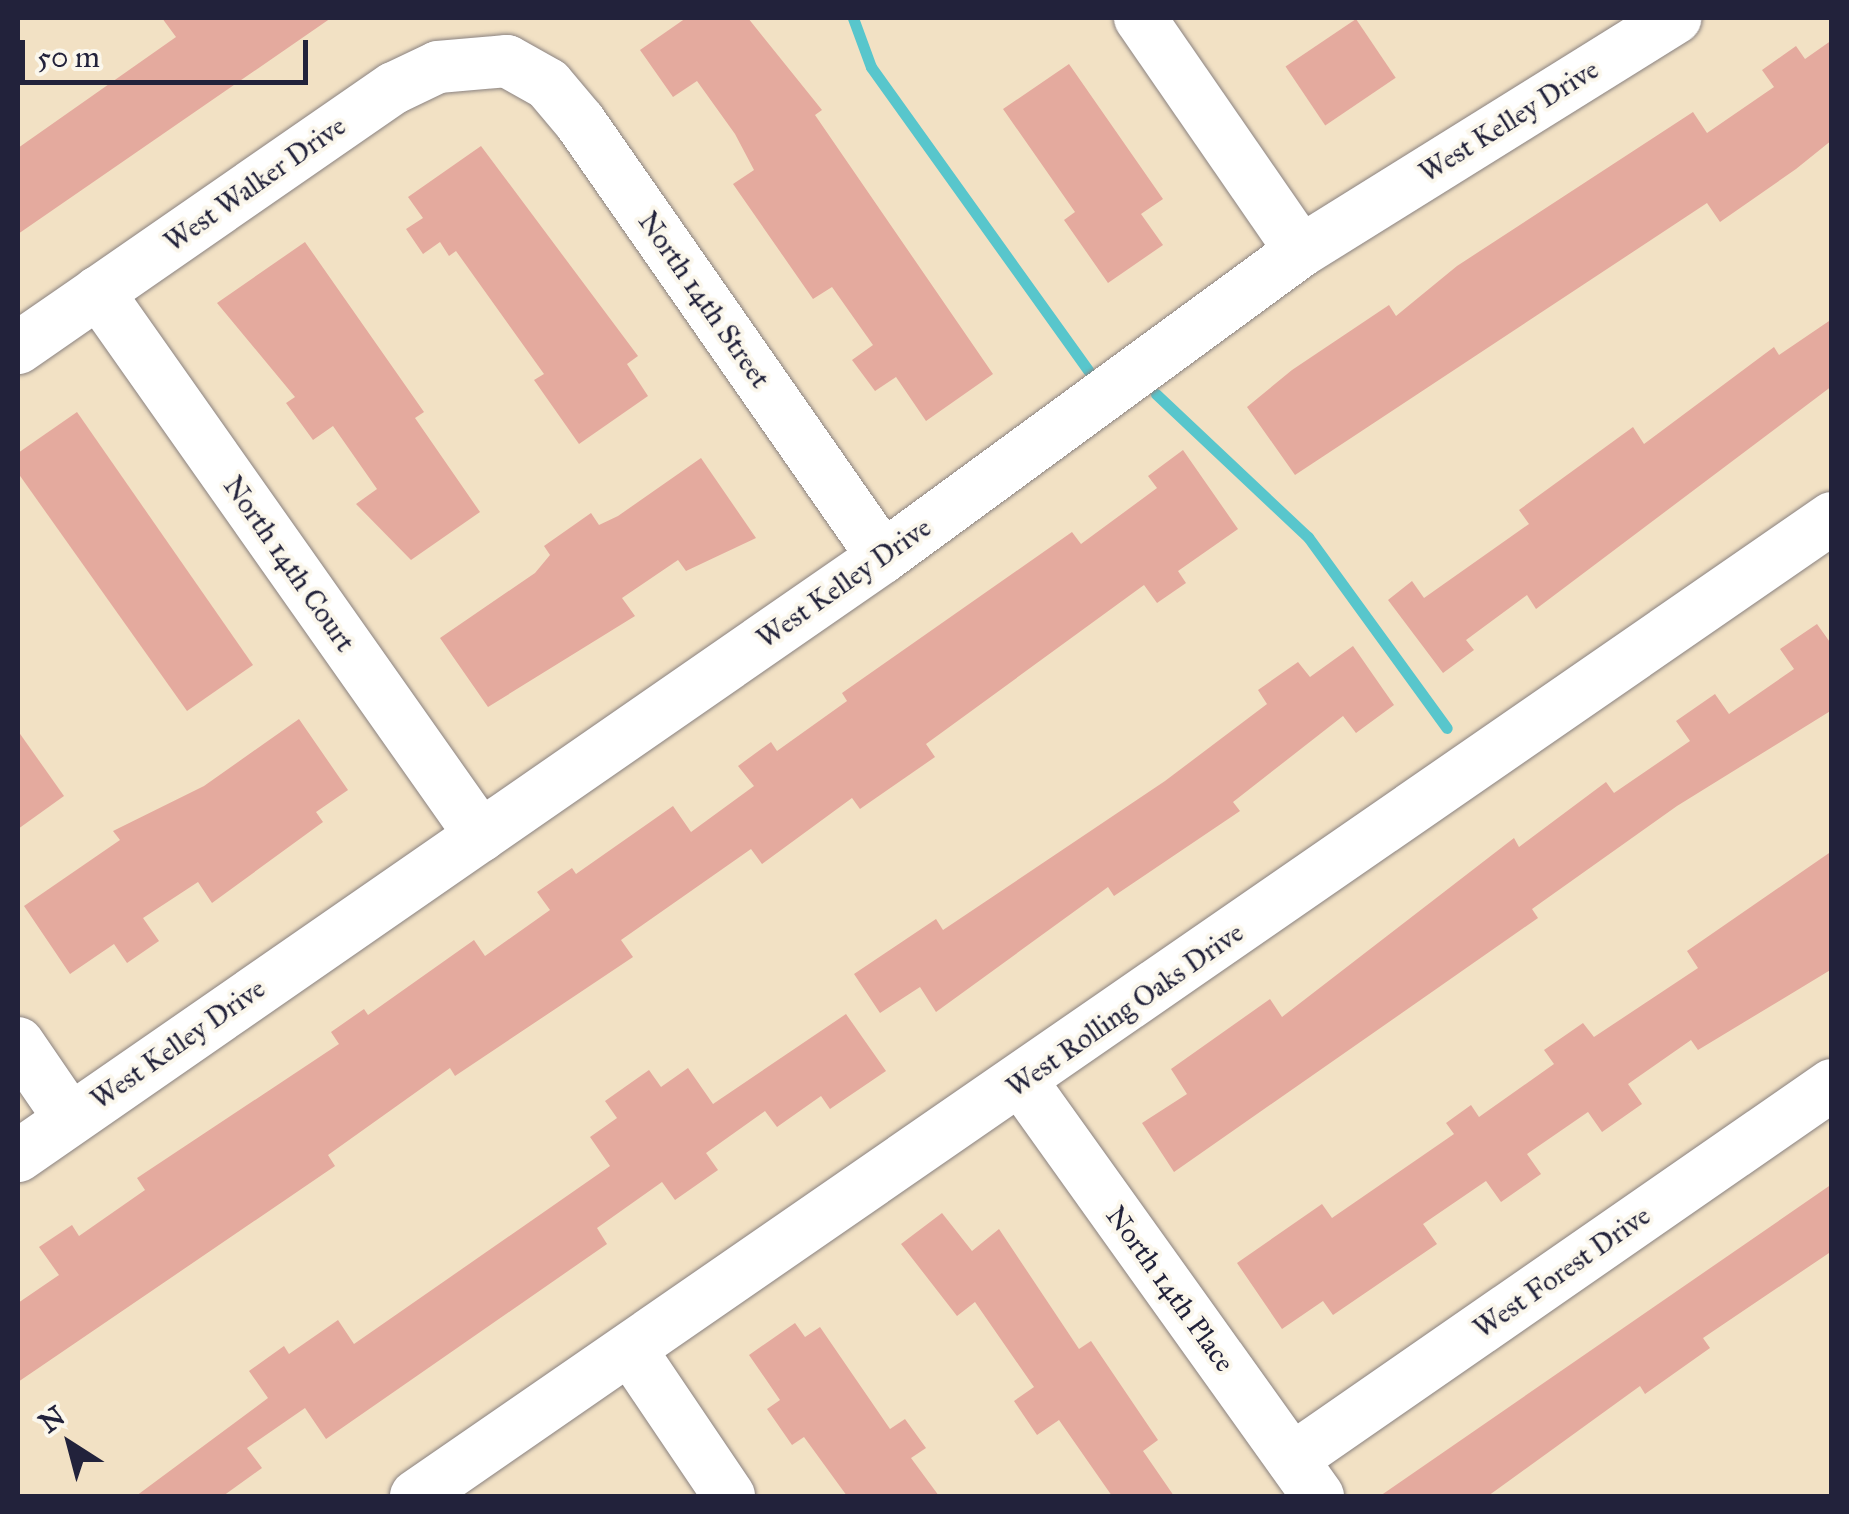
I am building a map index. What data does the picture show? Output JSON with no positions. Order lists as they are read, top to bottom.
{
  "streets": {
    "street": [
      "West Kelley Drive",
      "West Walker Drive",
      "North 14th Street",
      "North 14th Court",
      "West Rolling Oaks Drive",
      "West Forest Drive",
      "North 14th Place"
    ]
  },
  "crossings": [
    ["West Kelley Drive", "North 14th Street"],
    ["West Kelley Drive", "North 14th Court"],
    ["West Walker Drive", "North 14th Street"],
    ["West Walker Drive", "North 14th Court"],
    ["West Rolling Oaks Drive", "North 14th Place"],
    ["West Forest Drive", "North 14th Place"]
  ],
  "scale_bar": "50 m",
  "north": "top left"
}
